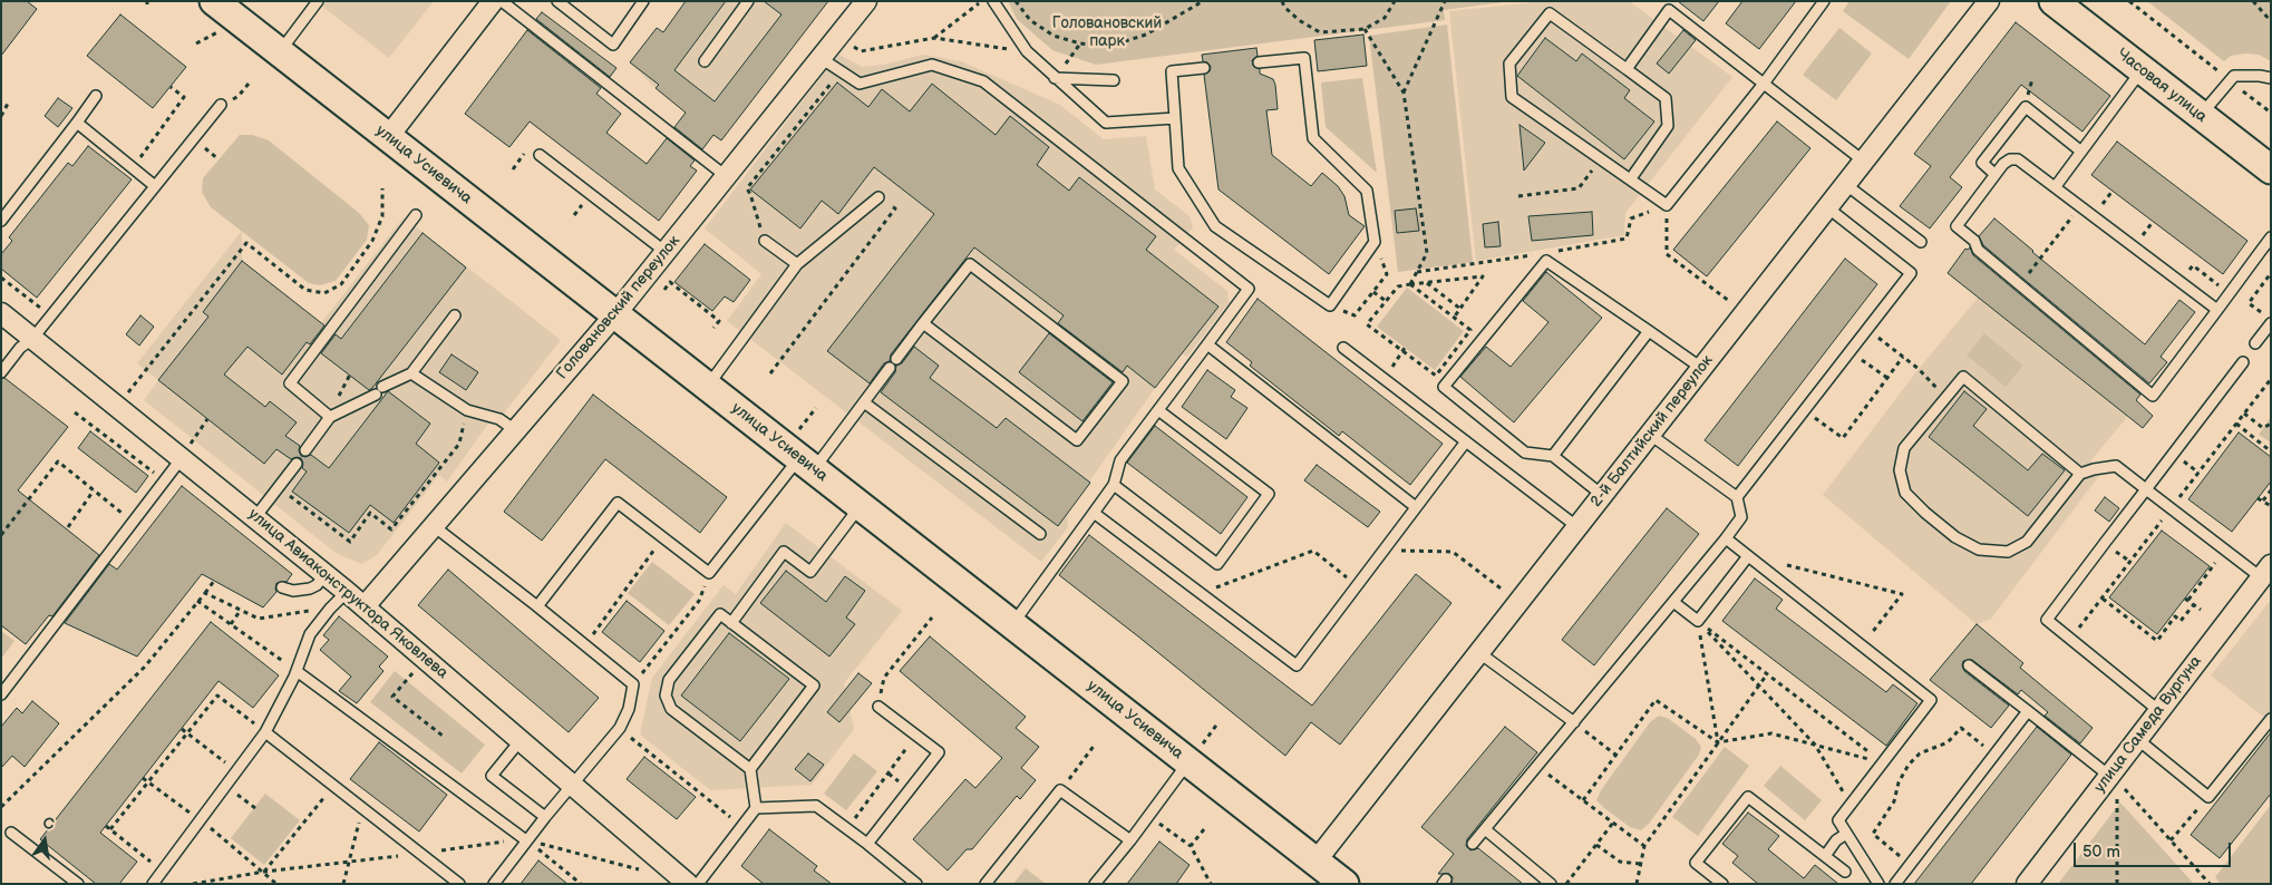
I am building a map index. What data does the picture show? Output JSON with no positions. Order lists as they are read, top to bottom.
{
  "streets": {
    "street": [
      "Часовая улица",
      "улица Усиевича",
      "Головановский переулок",
      "2-й Балтийский переулок",
      "улица Авиаконструктора Яковлева",
      "улица Самеда Вургуна"
    ]
  },
  "crossings": [
    ["улица Усиевича", "Головановский переулок"],
    ["улица Усиевича", "2-й Балтийский переулок"],
    ["Головановский переулок", "улица Авиаконструктора Яковлева"]
  ],
  "parks": ["Головановский парк"],
  "scale_bar": "50 m",
  "north": "top"
}
